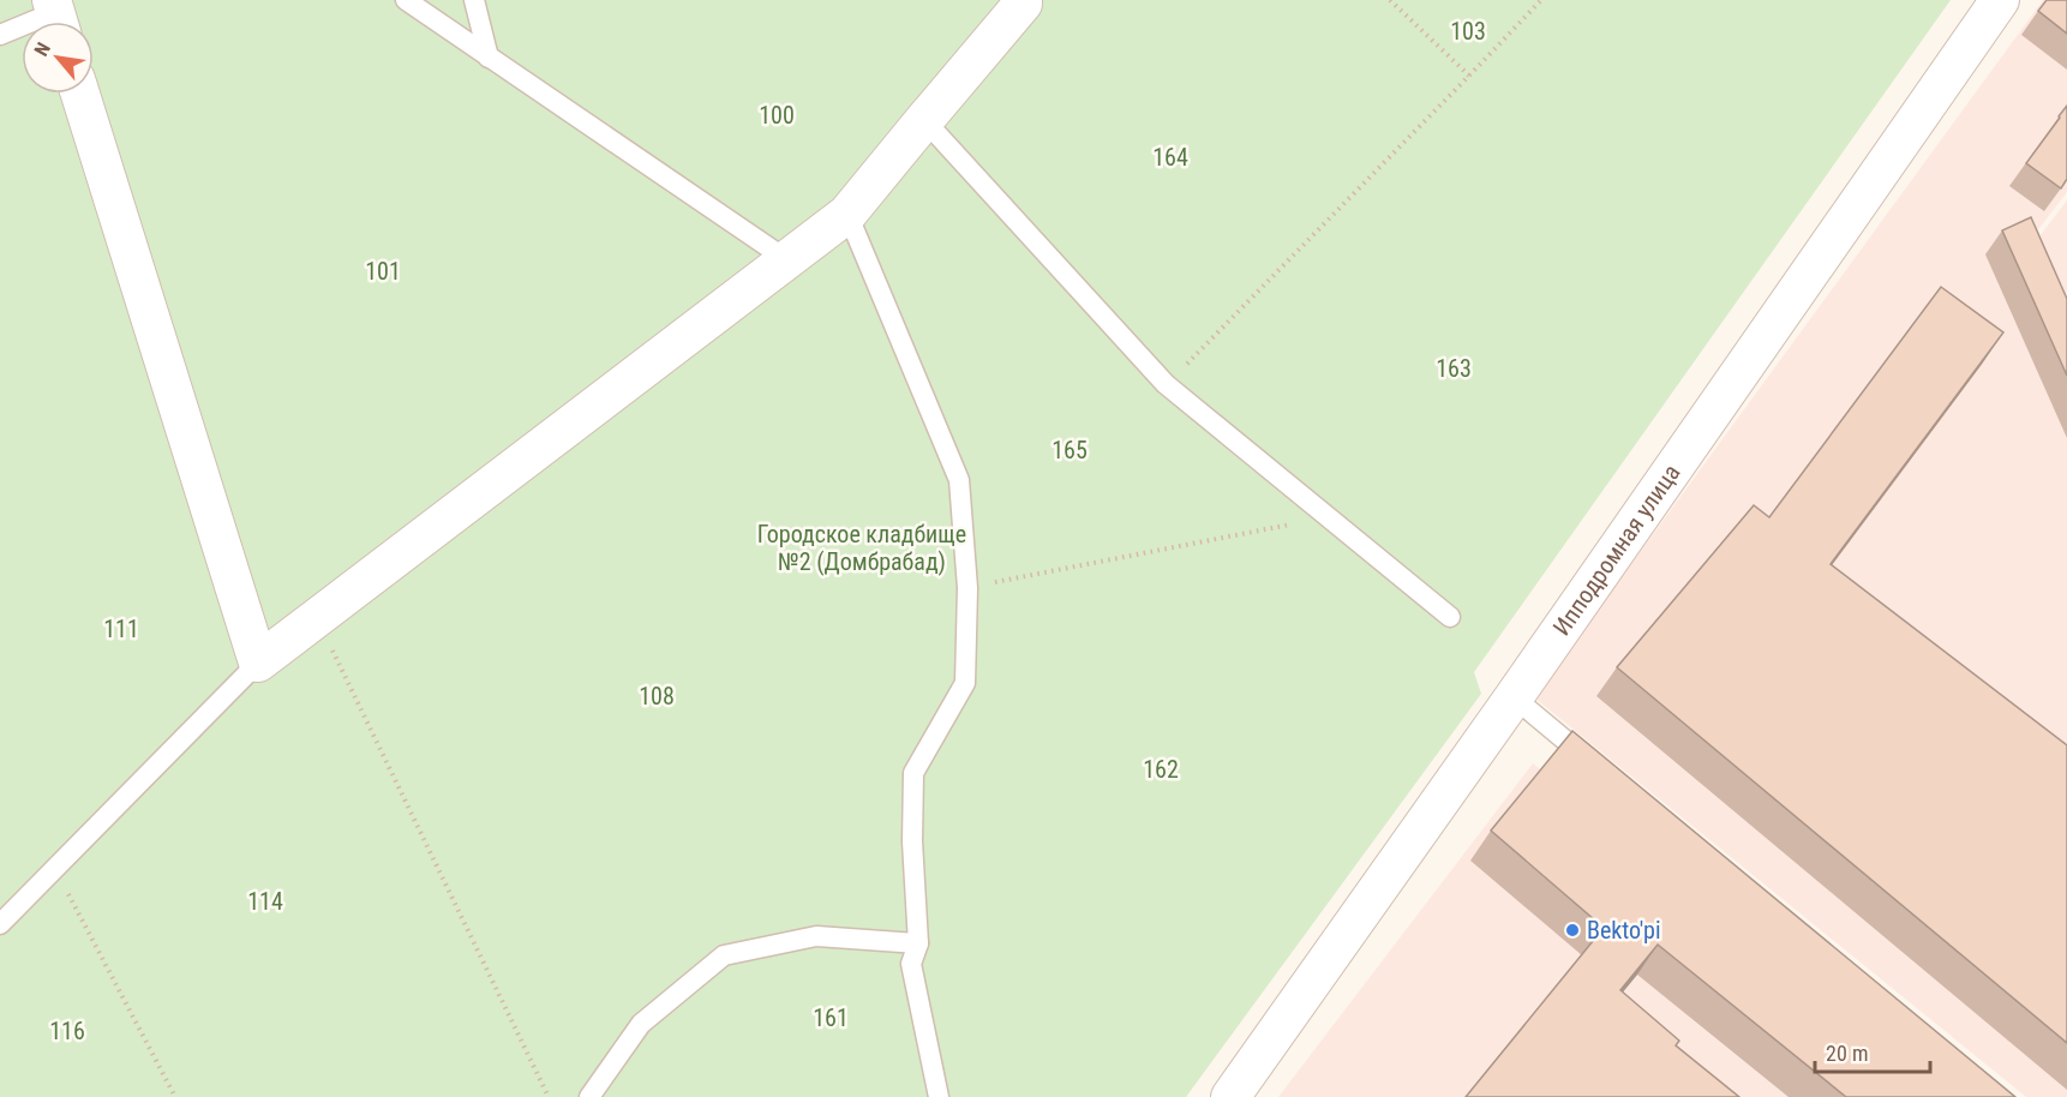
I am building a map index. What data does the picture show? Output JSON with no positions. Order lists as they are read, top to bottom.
{
  "streets": {
    "street": ["Ипподромная улица"]
  },
  "parks": [
    "103",
    "100",
    "164",
    "101",
    "163",
    "165",
    "Городское кладбище №2 (Домбрабад)",
    "111",
    "108",
    "162",
    "114",
    "161",
    "116"
  ],
  "places": ["Bekto'pi"],
  "scale_bar": "20 m",
  "north": "top left"
}
